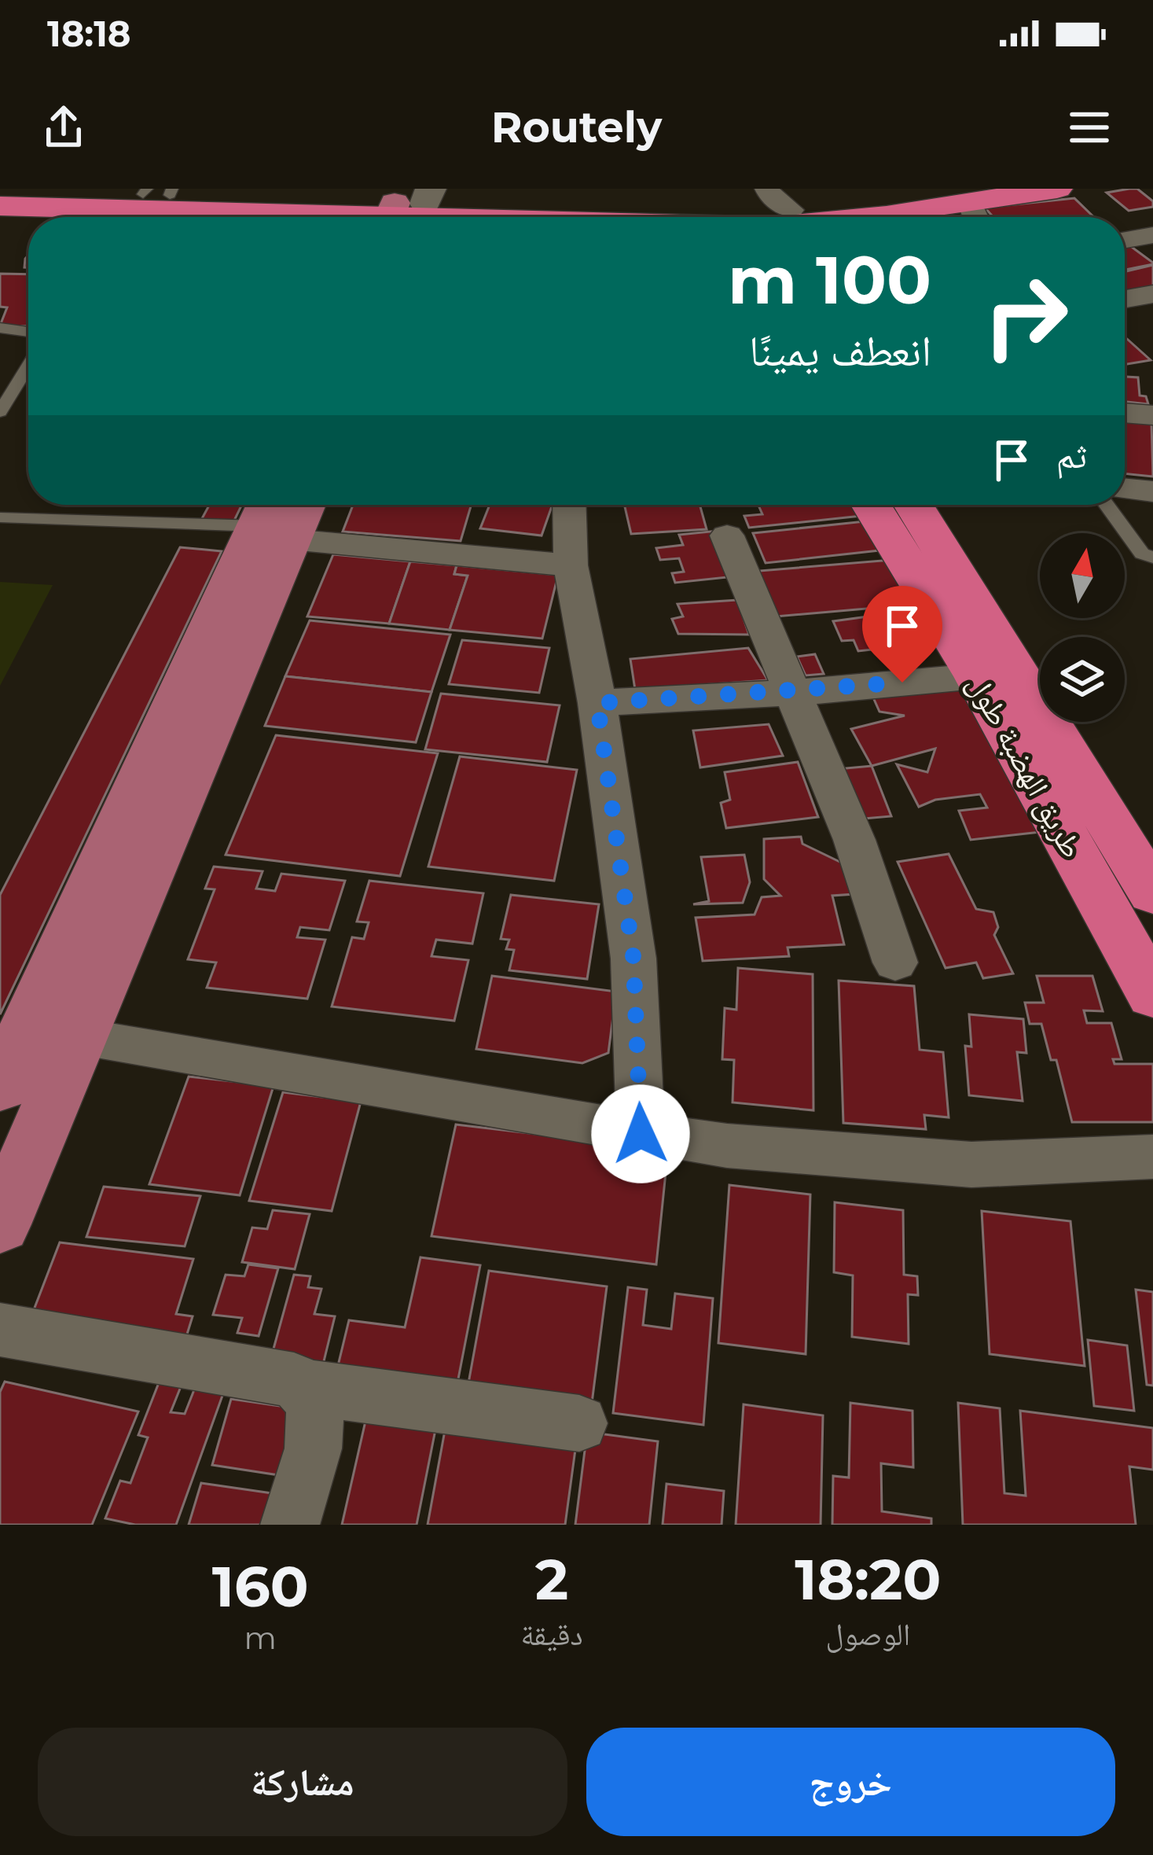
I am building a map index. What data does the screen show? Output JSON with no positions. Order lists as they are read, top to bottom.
{
  "streets": {
    "highway": ["طريق الهضبة طول"]
  },
  "north": "top",
  "page": {
    "status": "18:18",
    "header": "Routely",
    "turn": ["100 m", "انعطف يمينًا"],
    "then": "ثم",
    "eta": [
      "18:20",
      "الوصول",
      "2",
      "دقيقة",
      "160",
      "m"
    ],
    "buttons": ["خروج", "مشاركة"]
  }
}
